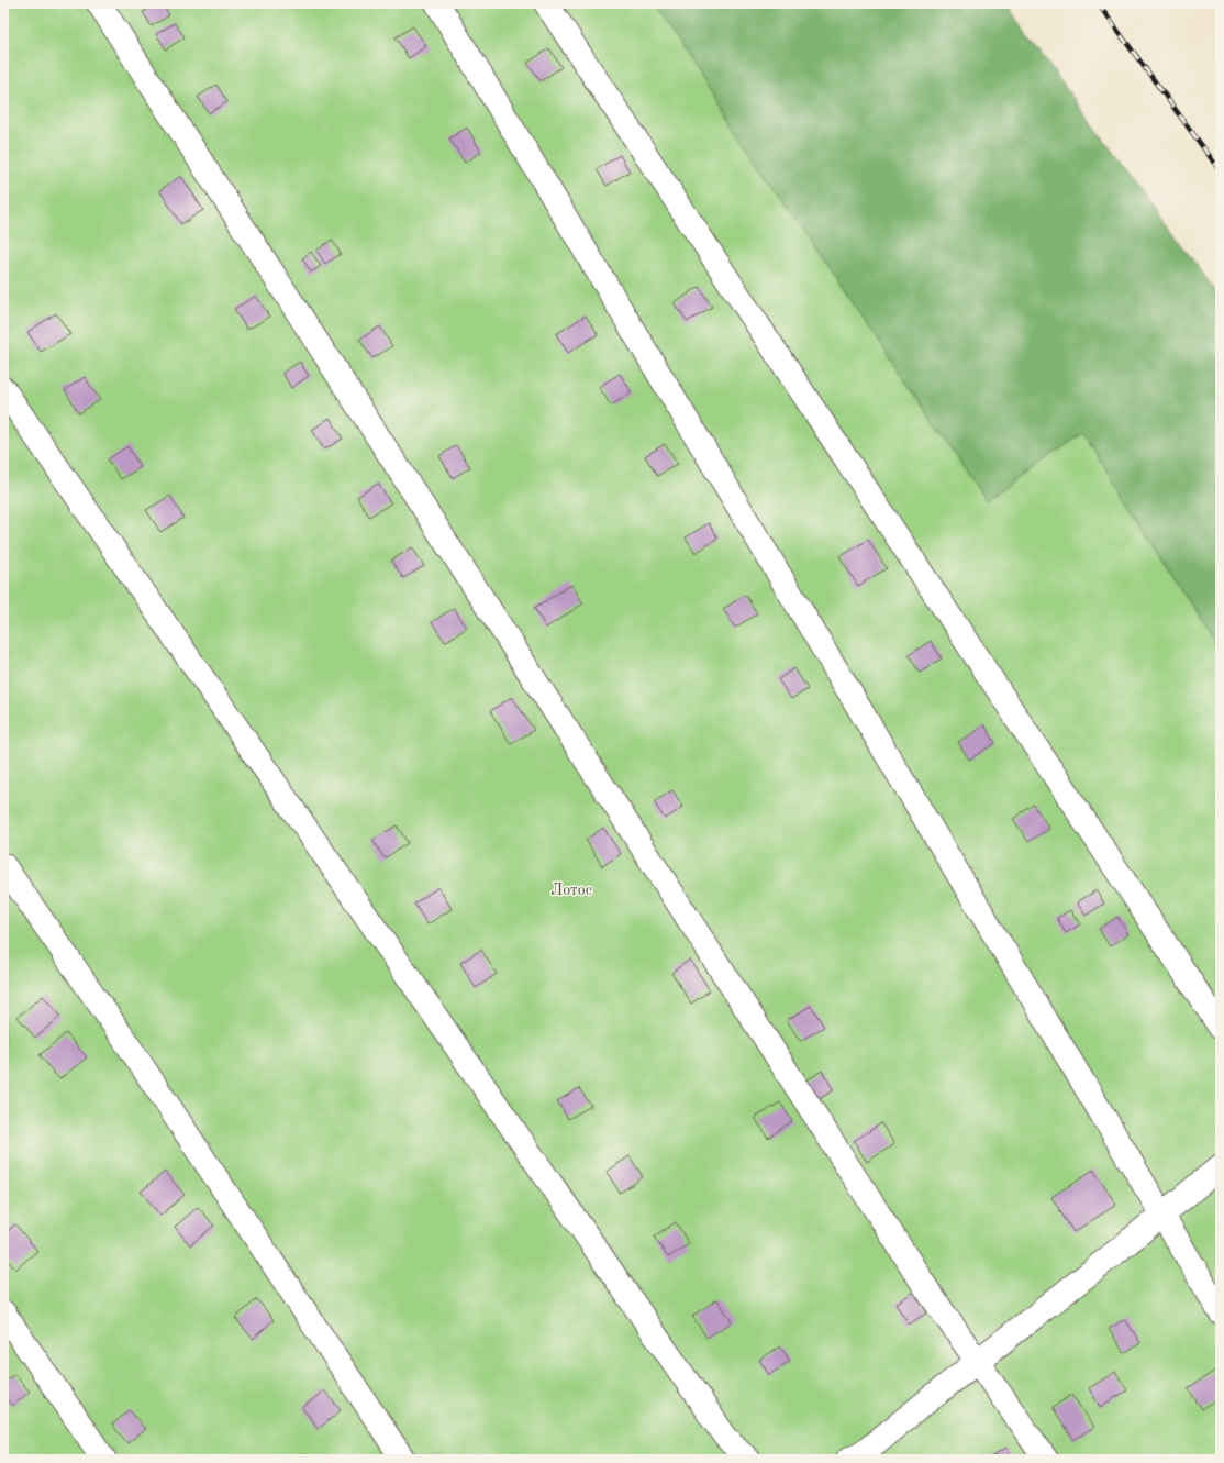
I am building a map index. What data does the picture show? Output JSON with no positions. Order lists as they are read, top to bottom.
{
  "parks": ["Лотос"]
}
